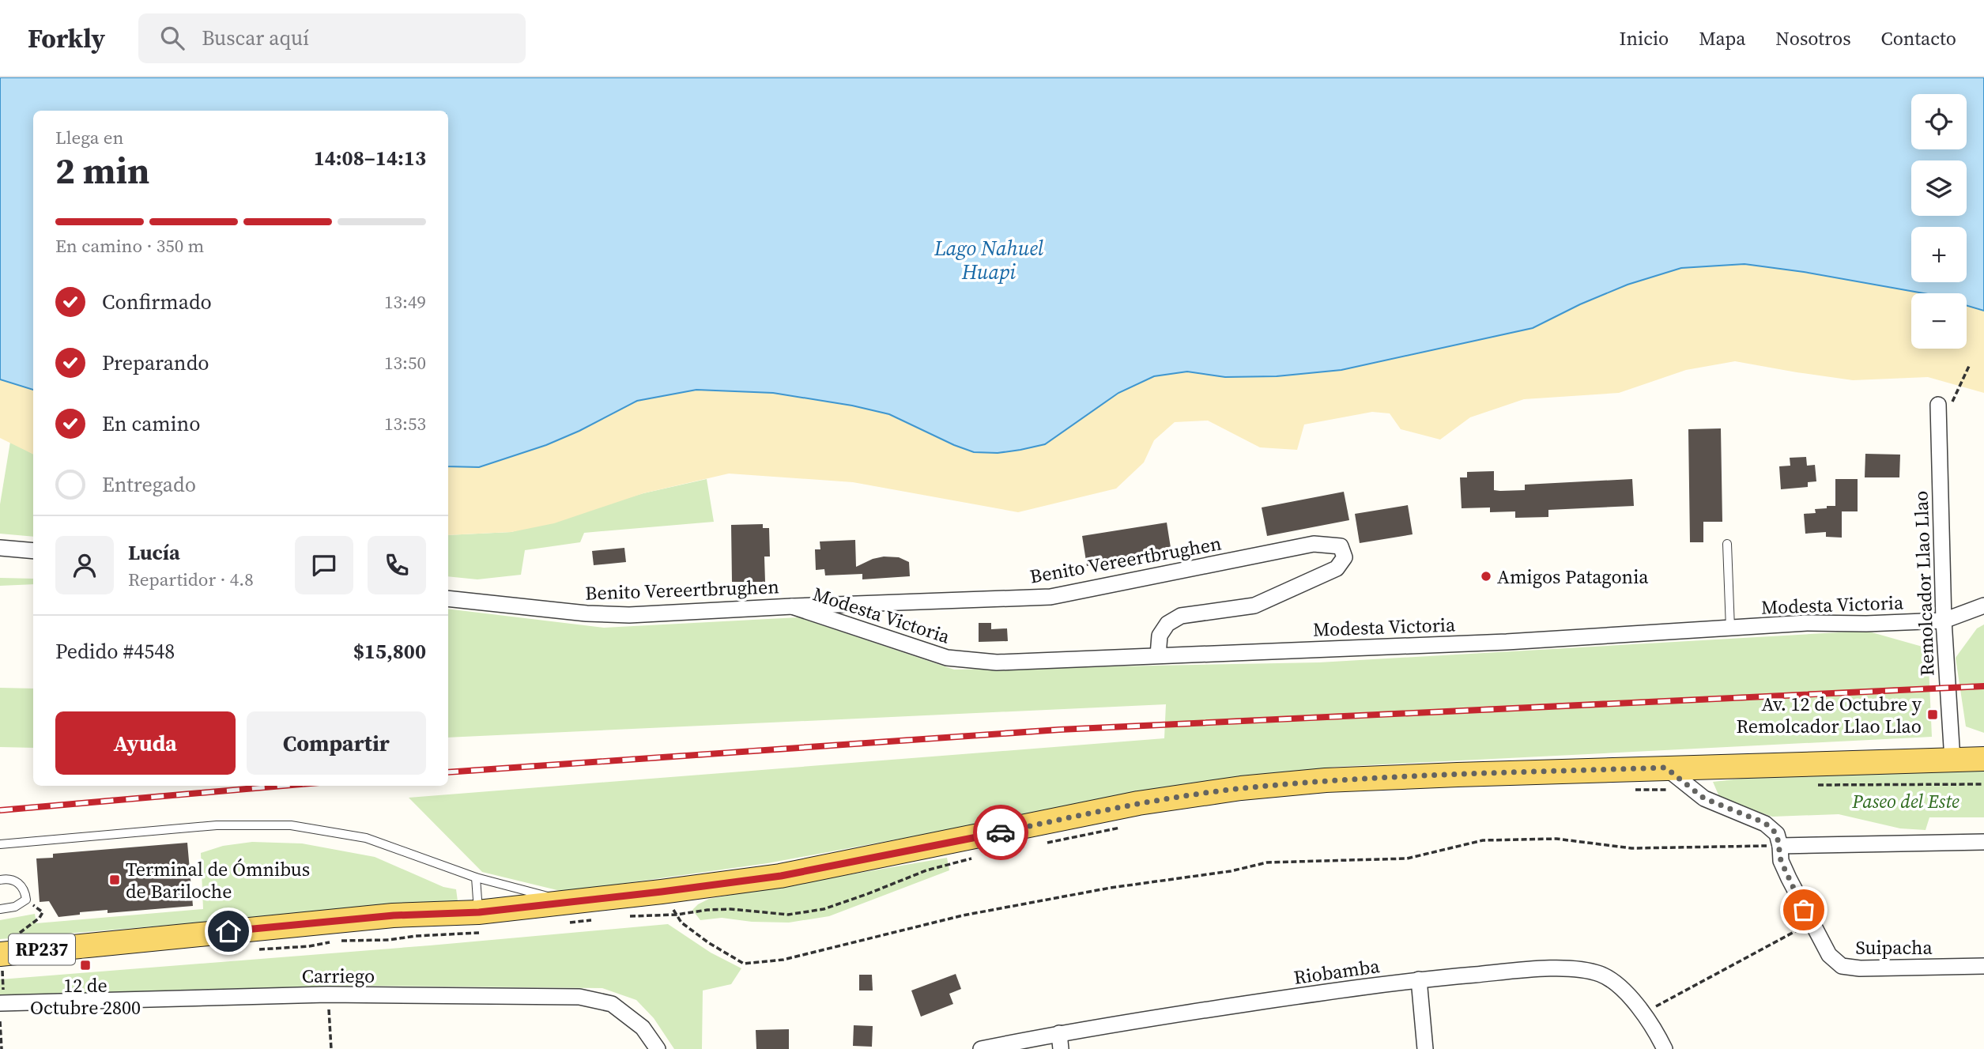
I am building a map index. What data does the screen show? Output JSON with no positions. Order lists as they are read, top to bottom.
{
  "streets": {
    "main road": ["RP237"],
    "street": [
      "Benito Vereertbrughen",
      "Remolcador Llao Llao",
      "Modesta Victoria",
      "Suipacha",
      "Riobamba",
      "Carriego"
    ]
  },
  "crossings": [
    ["Benito Vereertbrughen", "Modesta Victoria"],
    ["Remolcador Llao Llao", "Modesta Victoria"],
    ["Remolcador Llao Llao", "RP237"],
    ["Suipacha", "RP237"]
  ],
  "water": ["Lago Nahuel Huapi"],
  "parks": ["Paseo del Este"],
  "places": {
    "other": ["Amigos Patagonia"],
    "transit": ["Av. 12 de Octubre y Remolcador Llao Llao", "Terminal de Ómnibus de Bariloche", "12 de Octubre 2800"]
  },
  "page": {
    "header": "Forkly",
    "search": "Buscar aquí",
    "nav": [
      "Inicio",
      "Mapa",
      "Nosotros",
      "Contacto"
    ],
    "map_buttons": ["+", "−"],
    "heading": ["2 min", "Llega en", "14:08–14:13"],
    "panel": [
      "Lucía",
      "Repartidor · 4.8",
      "Pedido #4548",
      "$15,800"
    ],
    "bar": "En camino · 350 m",
    "list": [
      ["Confirmado", "13:49"],
      ["Preparando", "13:50"],
      ["En camino", "13:53"],
      "Entregado"
    ],
    "buttons": ["Ayuda", "Compartir"]
  }
}
